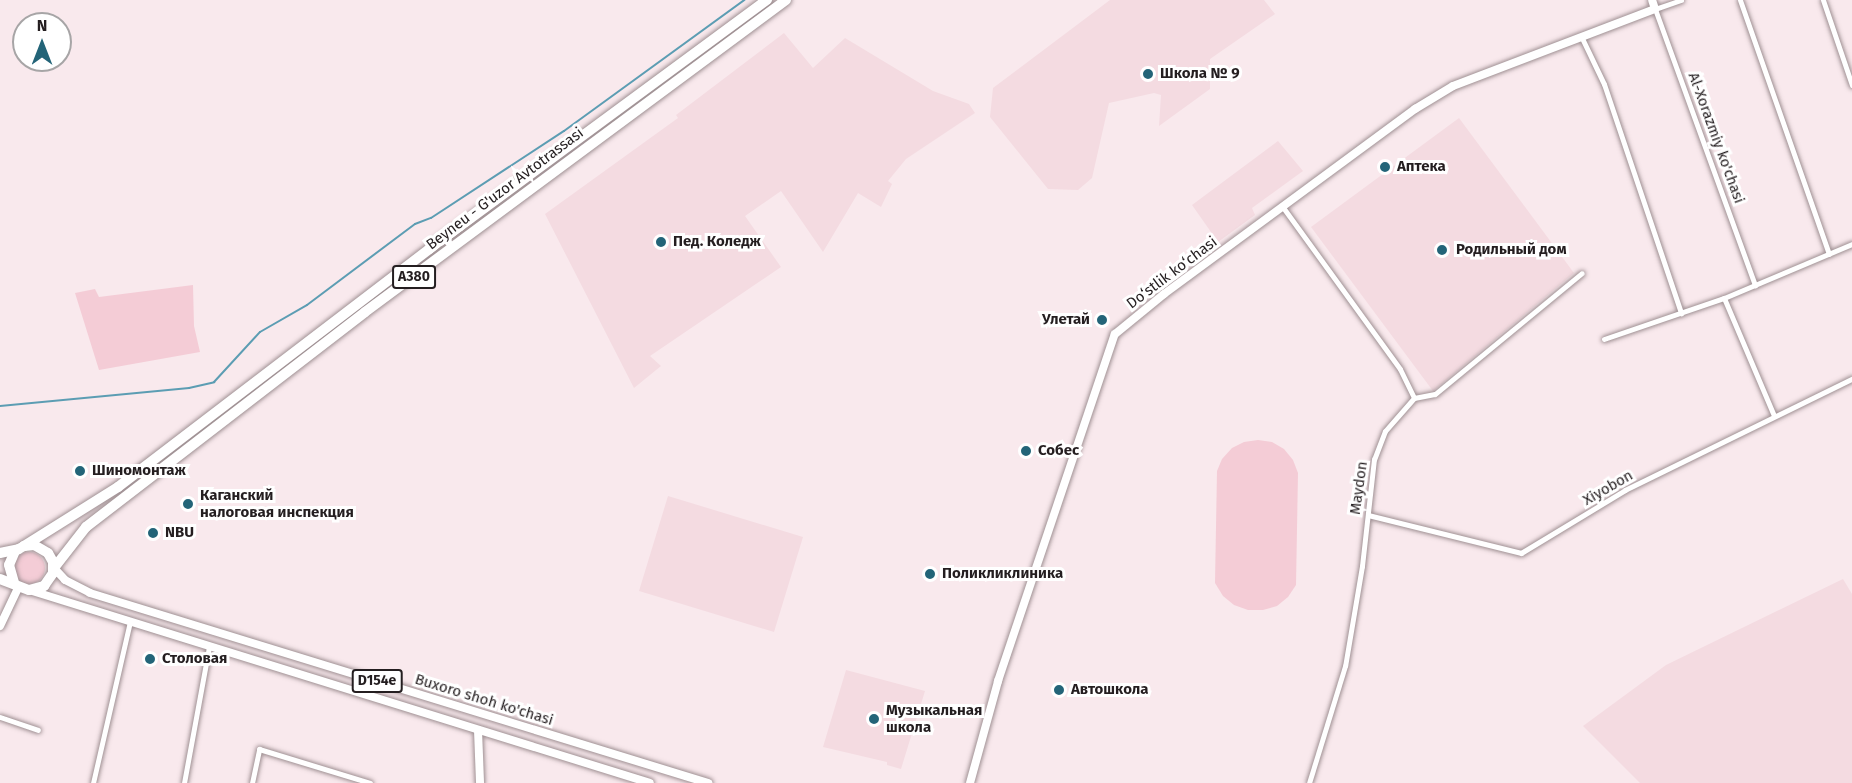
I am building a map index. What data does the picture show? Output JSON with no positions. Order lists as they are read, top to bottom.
{
  "streets": {
    "highway": ["Beyneu - G'uzor Avtotrassasi", "A380"],
    "main road": ["D154e", "Buxoro shoh ko'chasi"],
    "street": [
      "Al-Xorazmiy ko'chasi",
      "Do‘stlik ko‘chasi",
      "Maydon",
      "Xiyobon"
    ]
  },
  "crossings": [
    ["Al-Xorazmiy ko'chasi", "Do‘stlik ko‘chasi"],
    ["Beyneu - G'uzor Avtotrassasi", "Buxoro shoh ko'chasi"],
    ["Maydon", "Xiyobon"]
  ],
  "places": [
    "Школа № 9",
    "Аптека",
    "Пед. Коледж",
    "Родильный дом",
    "Улетай",
    "Собеc",
    "Шиномонтаж",
    "Каганский налоговая инспекция",
    "NBU",
    "Поликликлиника",
    "Столовая",
    "Автошкола",
    "Музыкальная школа"
  ],
  "north": "top"
}
